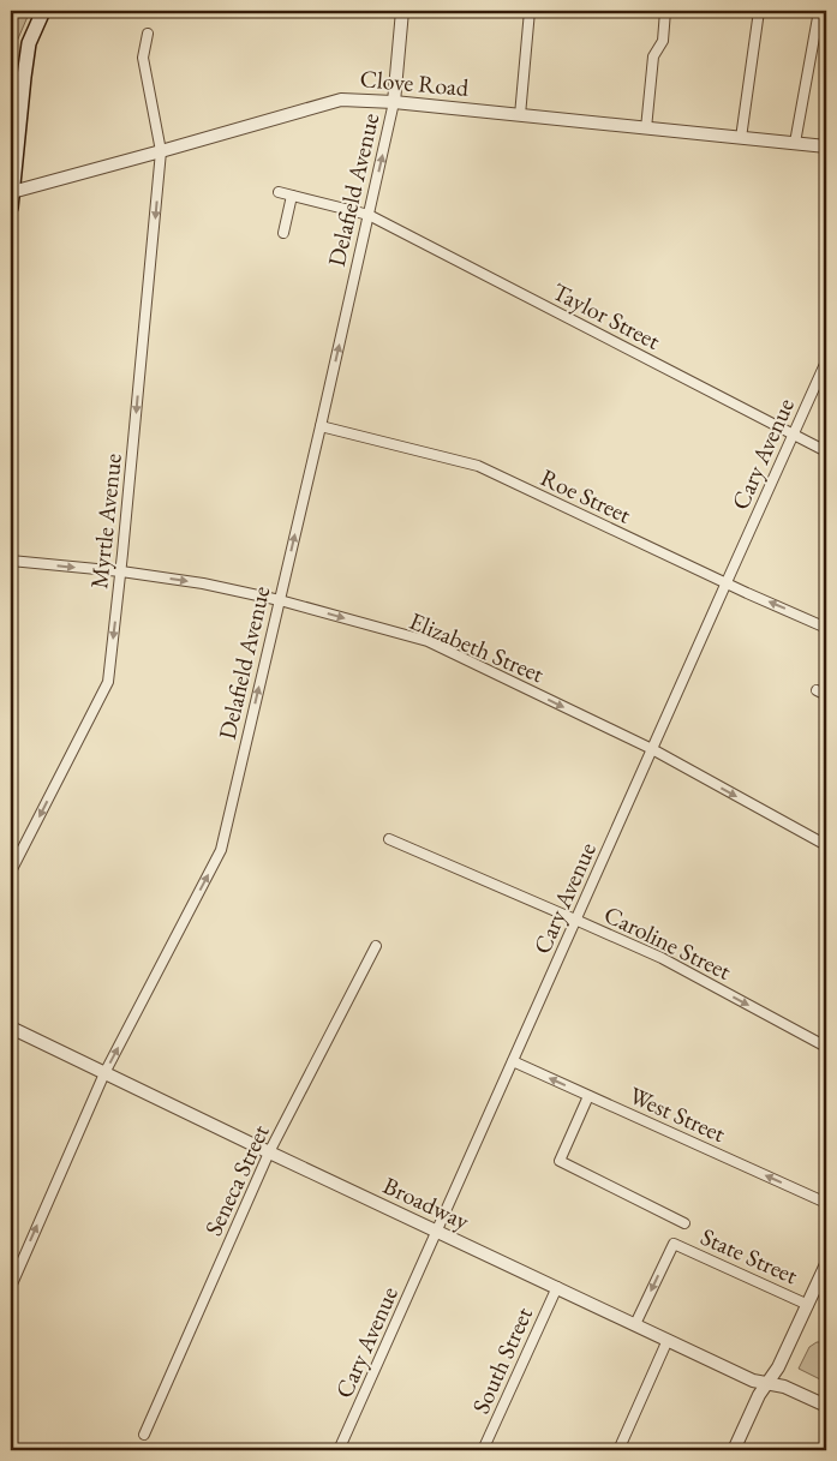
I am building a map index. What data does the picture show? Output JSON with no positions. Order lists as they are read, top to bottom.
{
  "streets": {
    "street": [
      "Clove Road",
      "Delafield Avenue",
      "Taylor Street",
      "Cary Avenue",
      "Roe Street",
      "Myrtle Avenue",
      "Elizabeth Street",
      "Caroline Street",
      "West Street",
      "Seneca Street",
      "Broadway",
      "State Street",
      "South Street"
    ]
  },
  "crossings": [
    ["Clove Road", "Delafield Avenue"],
    ["Clove Road", "Myrtle Avenue"],
    ["Delafield Avenue", "Taylor Street"],
    ["Delafield Avenue", "Roe Street"],
    ["Delafield Avenue", "Elizabeth Street"],
    ["Delafield Avenue", "Broadway"],
    ["Taylor Street", "Cary Avenue"],
    ["Cary Avenue", "Roe Street"],
    ["Cary Avenue", "Elizabeth Street"],
    ["Cary Avenue", "Caroline Street"],
    ["Cary Avenue", "West Street"],
    ["Cary Avenue", "Broadway"],
    ["Myrtle Avenue", "Elizabeth Street"],
    ["Seneca Street", "Broadway"],
    ["Broadway", "State Street"],
    ["Broadway", "South Street"]
  ],
  "one_way": [
    "Delafield Avenue",
    "Myrtle Avenue",
    "Elizabeth Street",
    "Caroline Street",
    "West Street"
  ]
}
